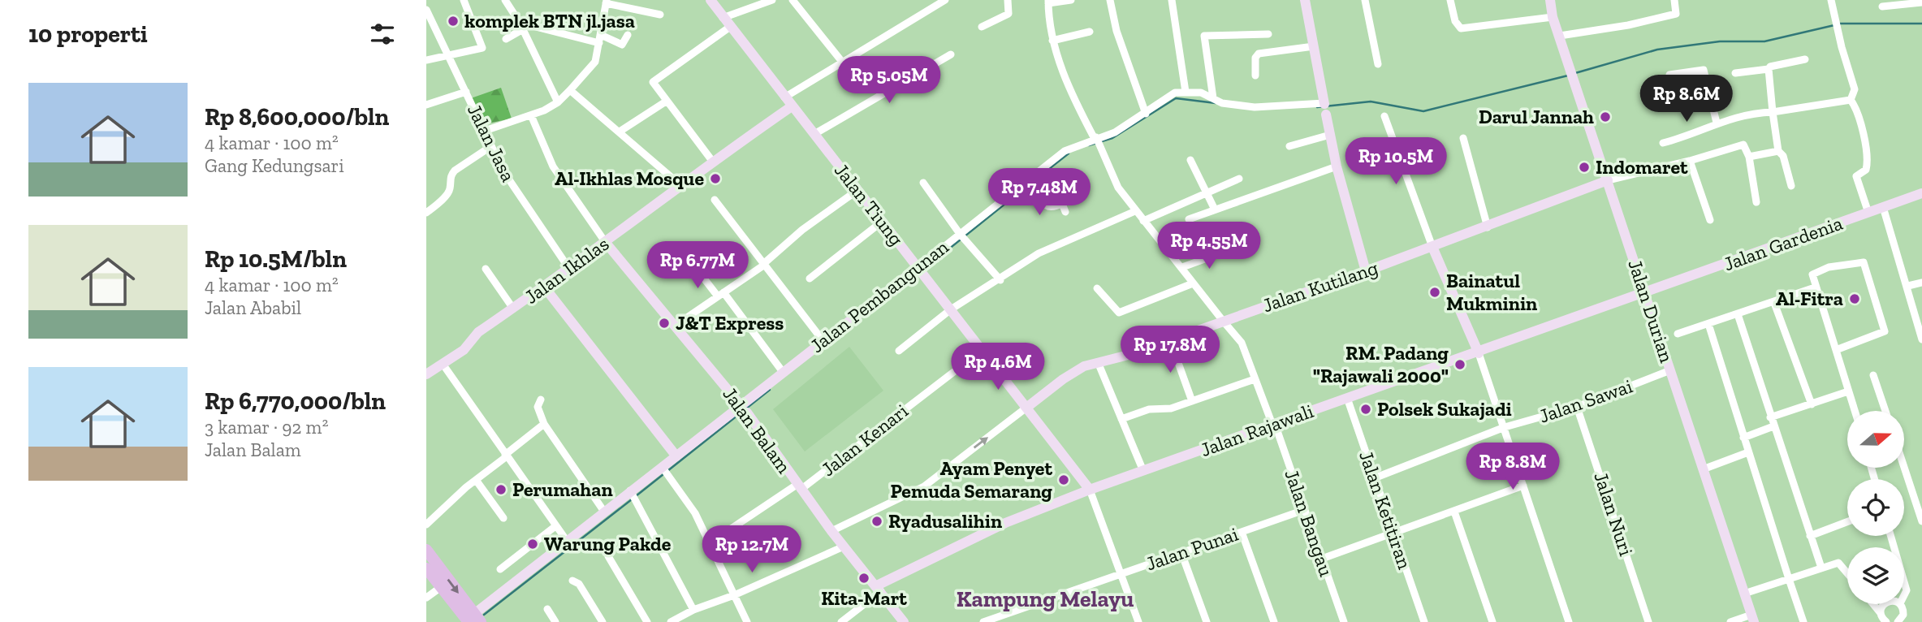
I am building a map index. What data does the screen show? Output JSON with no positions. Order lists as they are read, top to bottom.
{
  "streets": {
    "street": [
      "Jalan Jasa",
      "Jalan Tiung",
      "Jalan Gardenia",
      "Jalan Ikhlas",
      "Jalan Kutilang",
      "Jalan Pembangunan",
      "Jalan Durian",
      "Jalan Sawai",
      "Jalan Balam",
      "Jalan Rajawali",
      "Jalan Kenari",
      "Jalan Ketitiran",
      "Jalan Nuri",
      "Jalan Bangau",
      "Jalan Punai"
    ]
  },
  "crossings": [
    ["Jalan Jasa", "Jalan Ikhlas"],
    ["Jalan Tiung", "Jalan Ikhlas"],
    ["Jalan Tiung", "Jalan Kutilang"],
    ["Jalan Tiung", "Jalan Pembangunan"],
    ["Jalan Tiung", "Jalan Rajawali"],
    ["Jalan Tiung", "Jalan Kenari"],
    ["Jalan Gardenia", "Jalan Durian"],
    ["Jalan Gardenia", "Jalan Rajawali"],
    ["Jalan Ikhlas", "Jalan Balam"],
    ["Jalan Kutilang", "Jalan Durian"],
    ["Jalan Kutilang", "Jalan Balam"],
    ["Jalan Kutilang", "Jalan Bangau"],
    ["Jalan Pembangunan", "Jalan Balam"],
    ["Jalan Pembangunan", "Jalan Bangau"],
    ["Jalan Durian", "Jalan Sawai"],
    ["Jalan Durian", "Jalan Rajawali"],
    ["Jalan Sawai", "Jalan Ketitiran"],
    ["Jalan Sawai", "Jalan Nuri"],
    ["Jalan Balam", "Jalan Rajawali"],
    ["Jalan Balam", "Jalan Kenari"],
    ["Jalan Rajawali", "Jalan Ketitiran"],
    ["Jalan Rajawali", "Jalan Bangau"],
    ["Jalan Bangau", "Jalan Punai"]
  ],
  "districts": ["Kampung Melayu"],
  "places": [
    "komplek BTN jl.jasa",
    "Darul Jannah",
    "Indomaret",
    "Al-Ikhlas Mosque",
    "Bainatul Mukminin",
    "Al-Fitra",
    "J&T Express",
    "RM. Padang \"Rajawali 2000\"",
    "Polsek Sukajadi",
    "Ayam Penyet Pemuda Semarang",
    "Perumahan",
    "Ryadusalihin",
    "Warung Pakde",
    "Kita-Mart"
  ],
  "north": "right",
  "page": {
    "heading": "10 properti",
    "price": [
      "Rp 5.05M",
      "Rp 8.6M",
      "Rp 10.5M",
      "Rp 7.48M",
      "Rp 4.55M",
      "Rp 6.77M",
      "Rp 17.8M",
      "Rp 4.6M",
      "Rp 8.8M",
      "Rp 12.7M"
    ],
    "list": [
      {
        "name": "Rp 8,600,000/bln",
        "note": "4 kamar · 100 m² · Gang Kedungsari"
      },
      {
        "name": "Rp 10.5M/bln",
        "note": "4 kamar · 100 m² · Jalan Ababil"
      },
      {
        "name": "Rp 6,770,000/bln",
        "note": "3 kamar · 92 m² · Jalan Balam"
      }
    ]
  }
}
